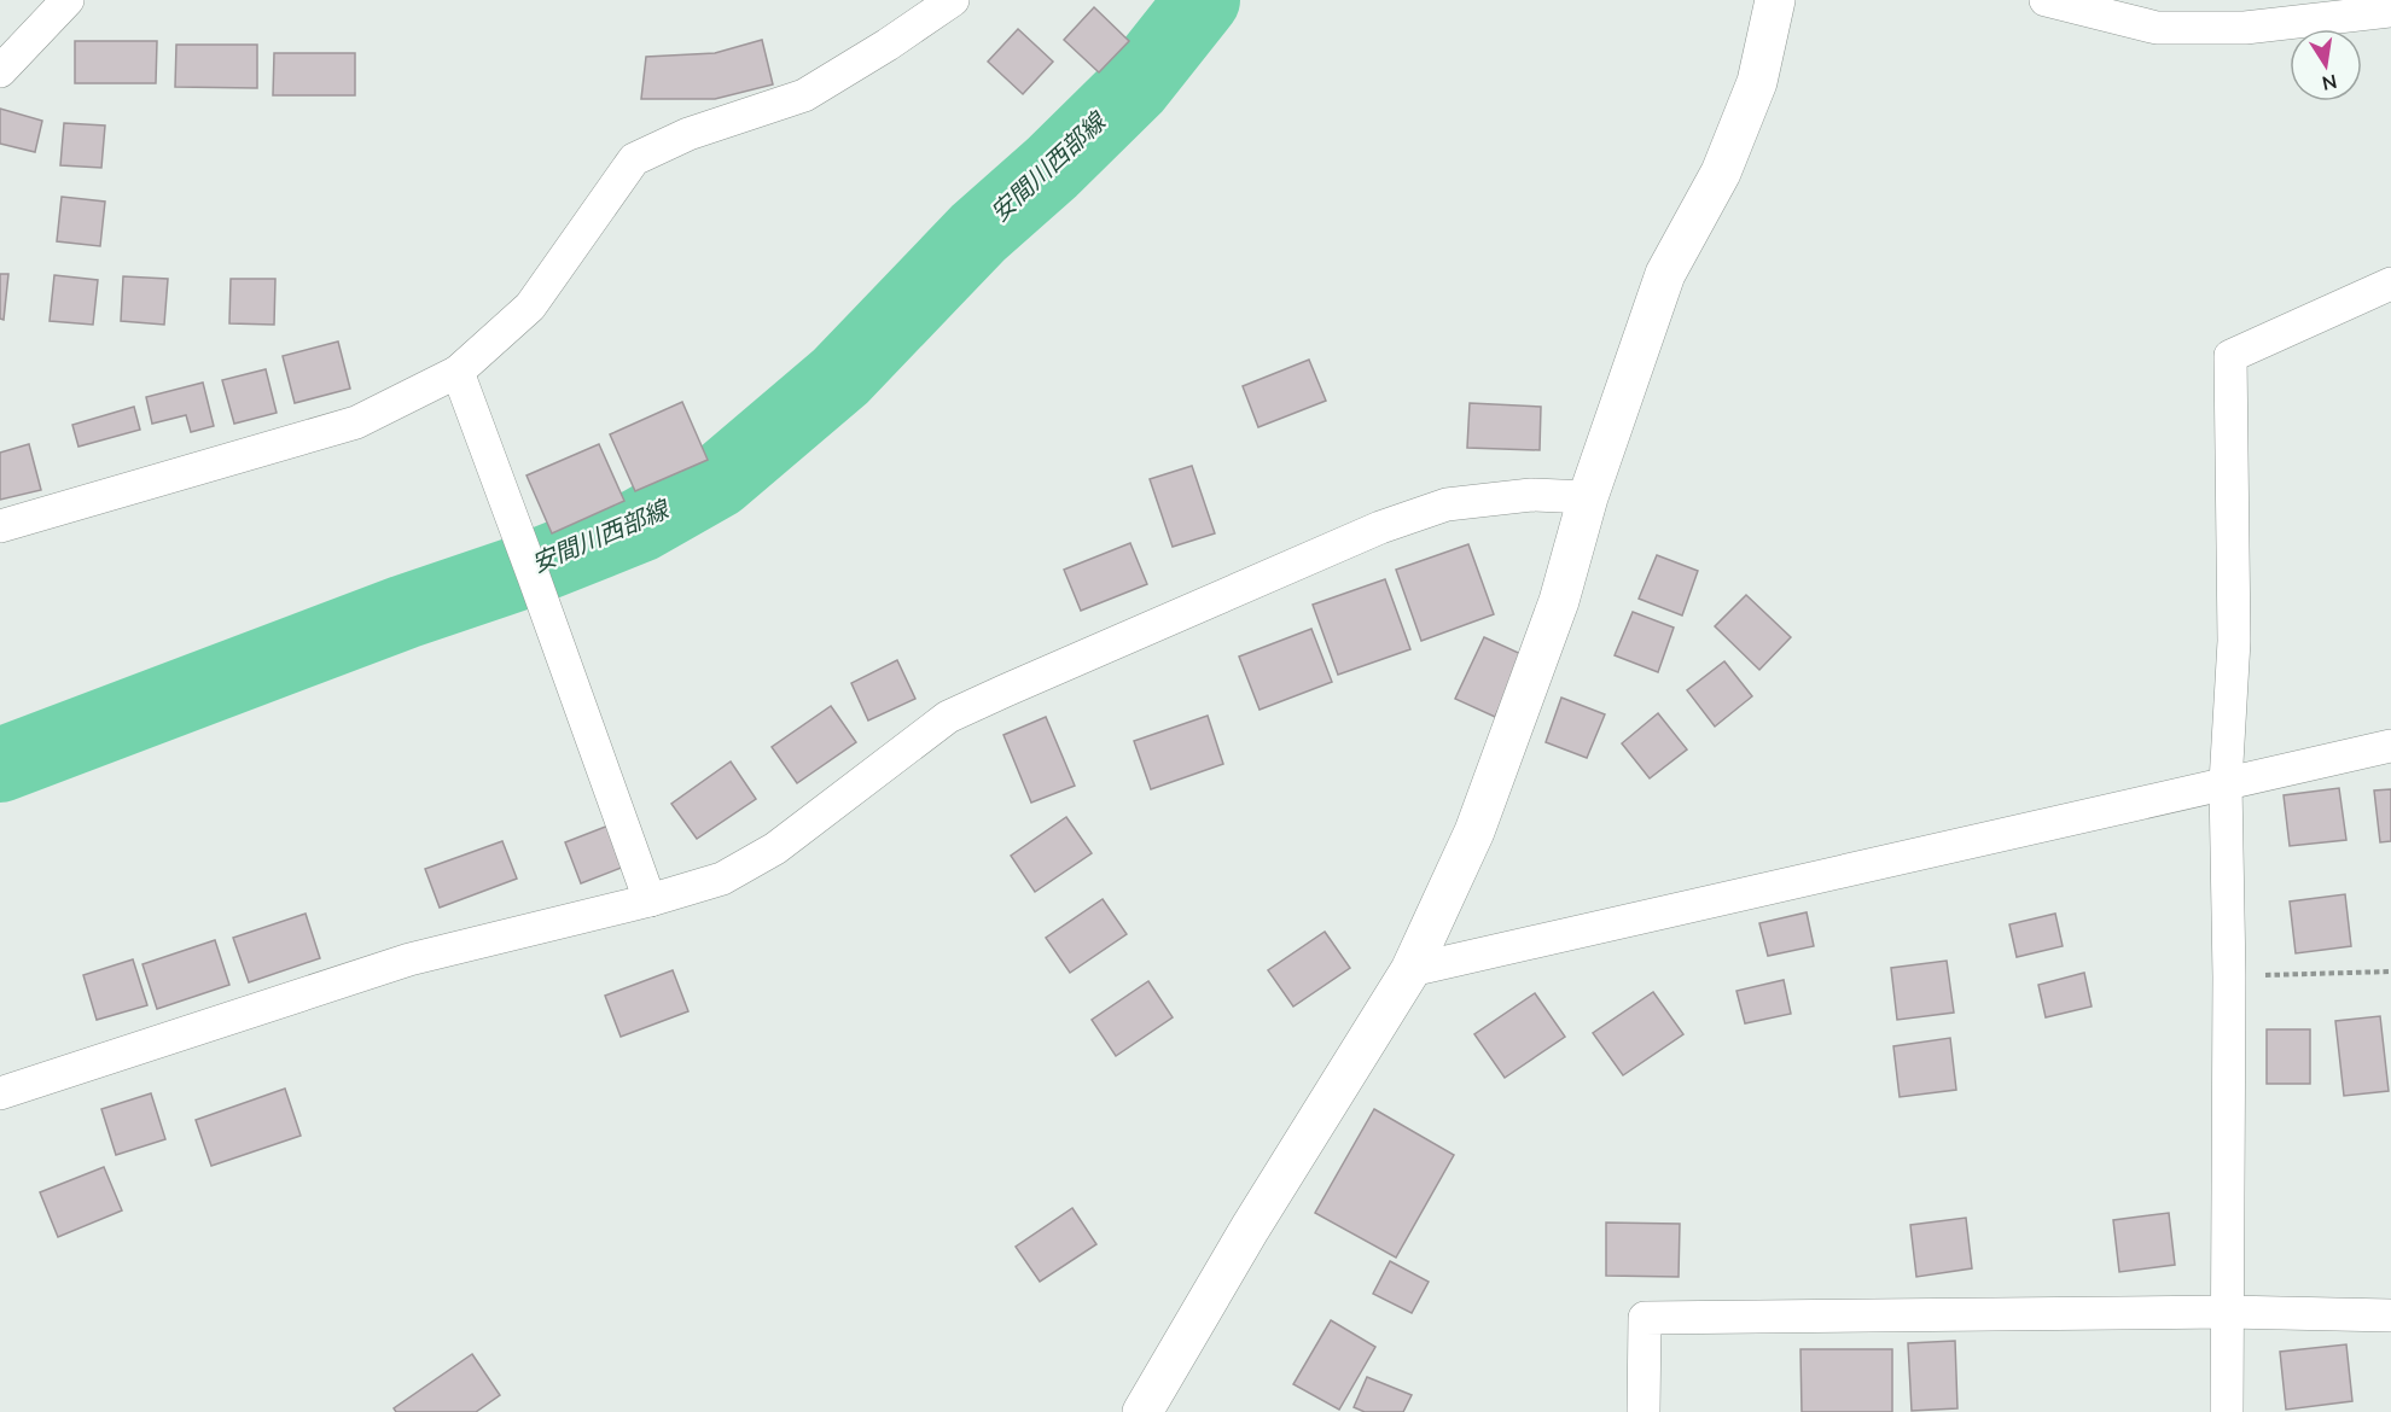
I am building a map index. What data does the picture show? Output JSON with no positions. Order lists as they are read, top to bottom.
{
  "water": ["安間川西部線"],
  "north": "bottom"
}
